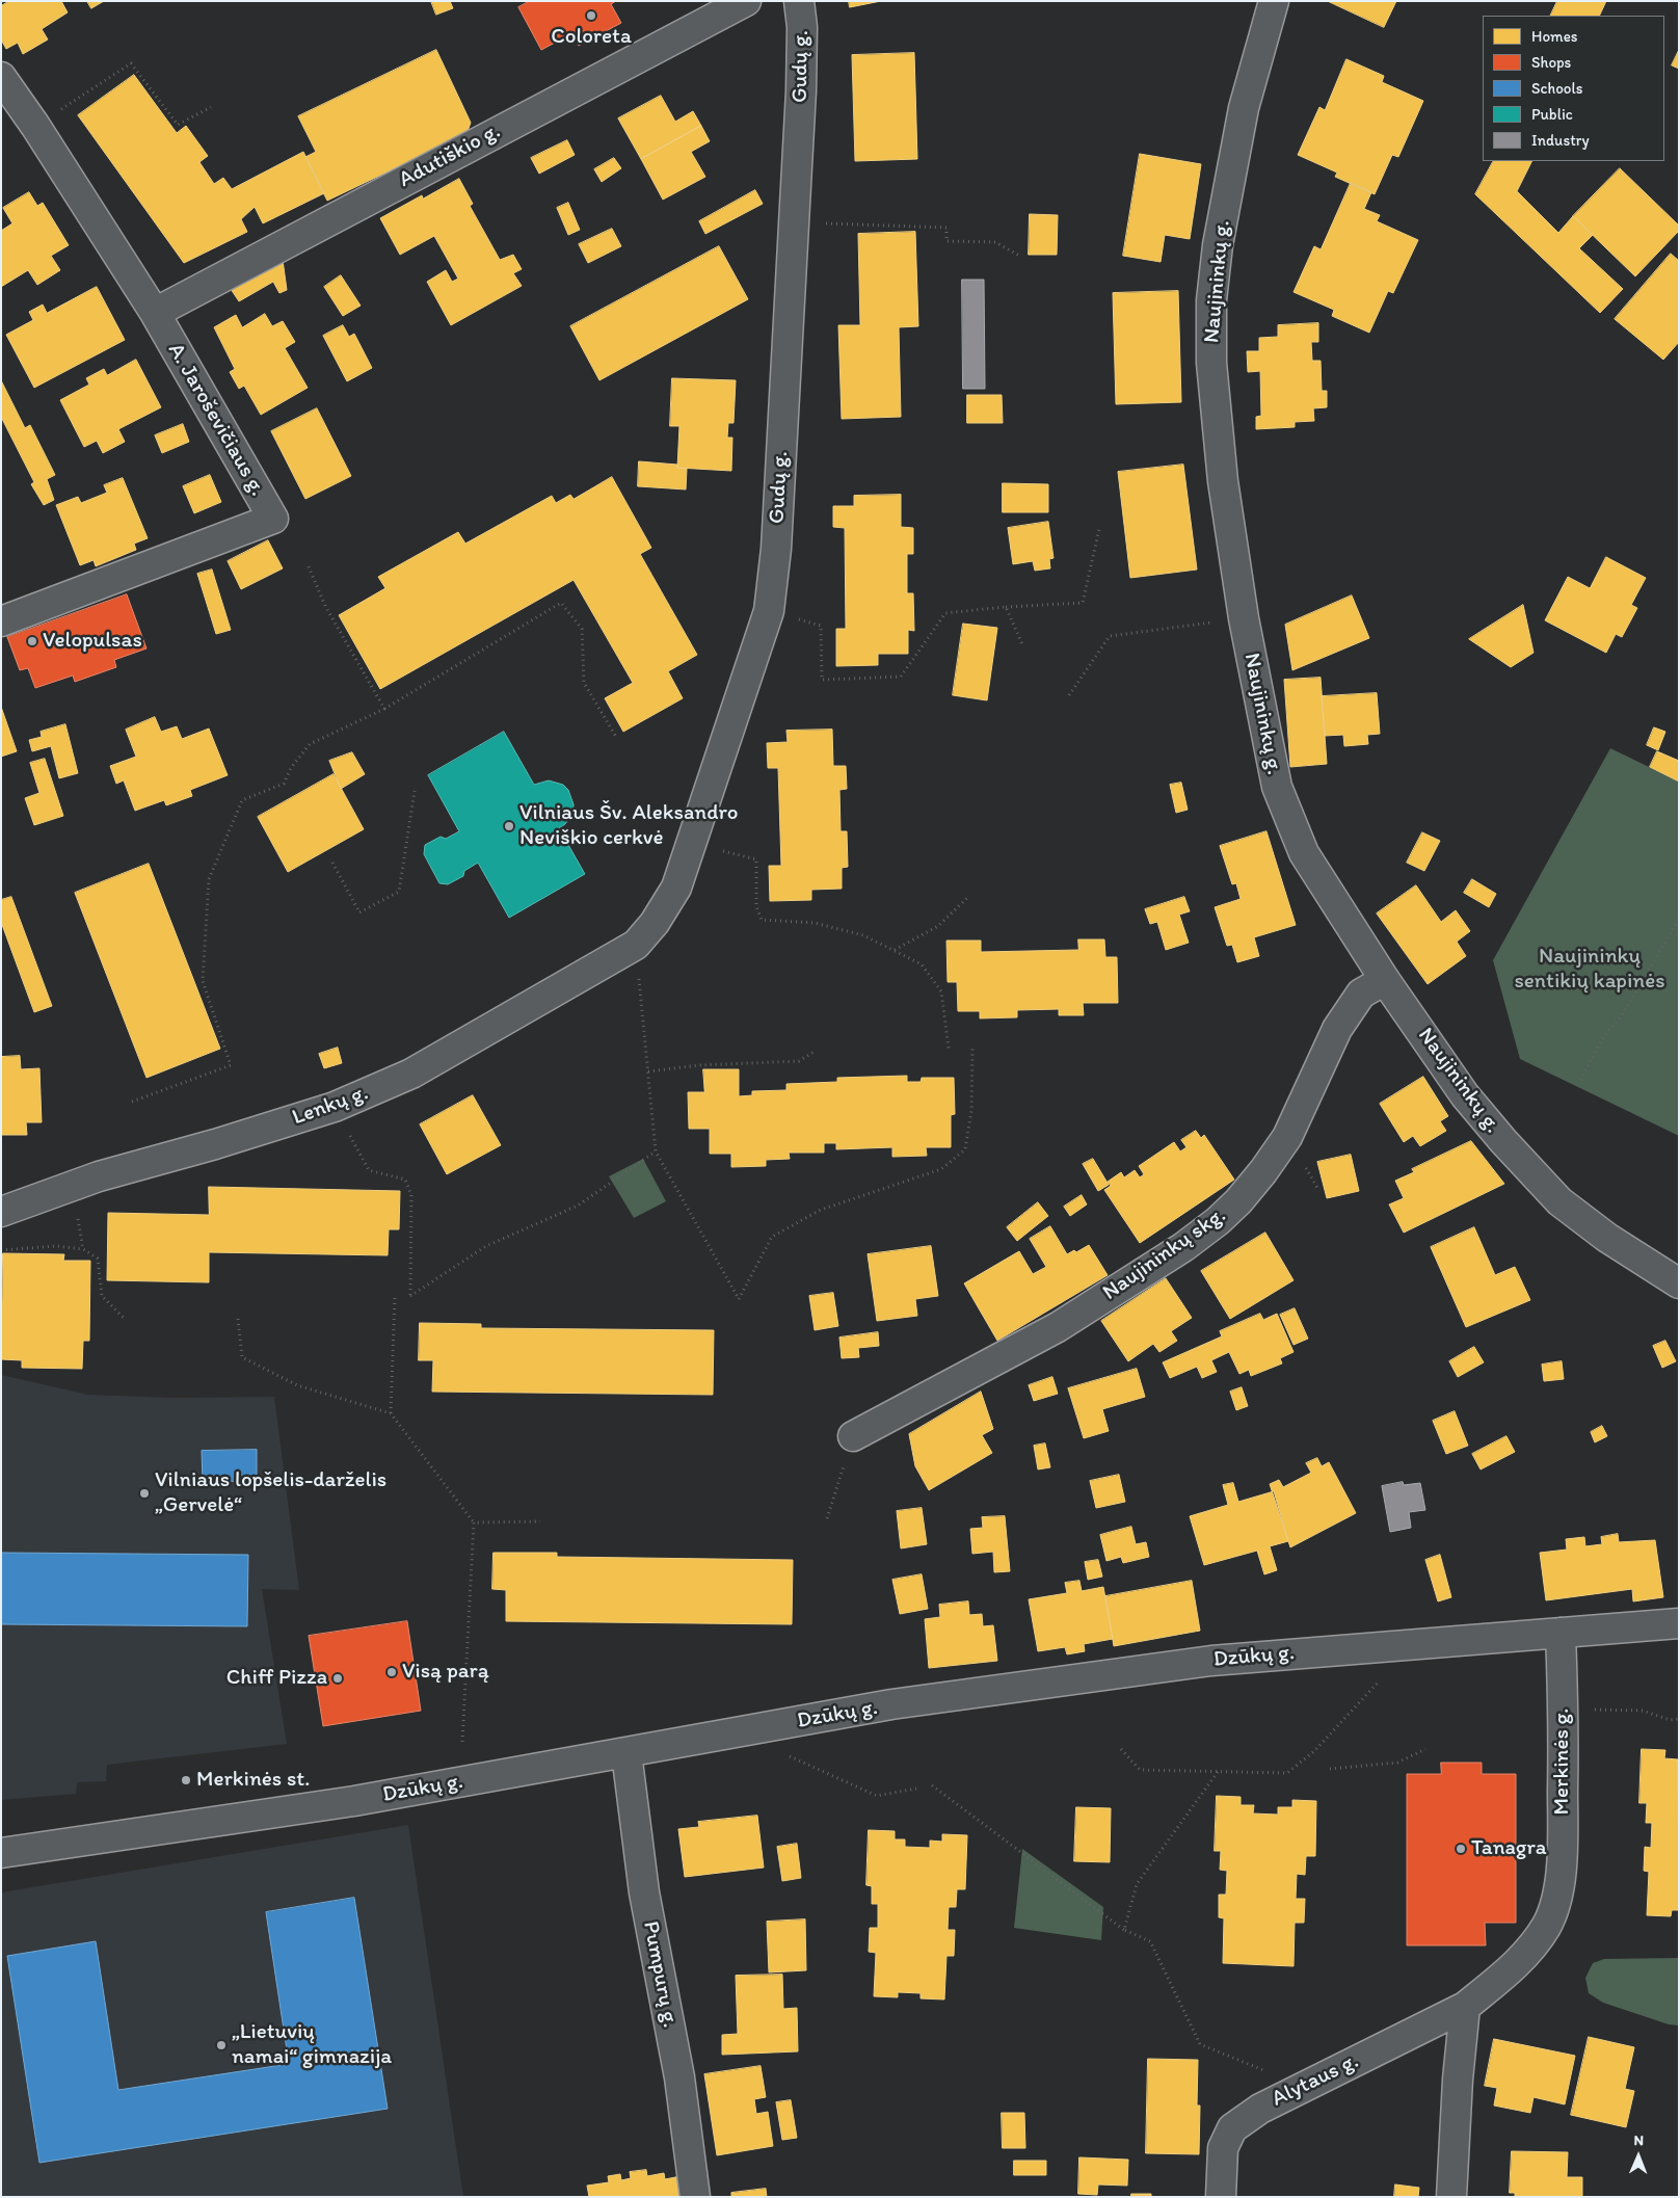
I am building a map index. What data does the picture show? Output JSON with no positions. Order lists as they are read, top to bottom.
{
  "streets": {
    "street": [
      "Gudų g.",
      "Adutiškio g.",
      "Naujininkų g.",
      "A. Jaroševičiaus g.",
      "Lenkų g.",
      "Naujininkų skg.",
      "Dzūkų g.",
      "Merkinės g.",
      "Pumpurų g.",
      "Alytaus g."
    ]
  },
  "crossings": [
    ["Gudų g.", "Lenkų g."],
    ["Adutiškio g.", "A. Jaroševičiaus g."],
    ["Naujininkų g.", "Naujininkų skg."],
    ["Dzūkų g.", "Merkinės g."],
    ["Dzūkų g.", "Pumpurų g."],
    ["Merkinės g.", "Alytaus g."]
  ],
  "parks": ["Naujininkų sentikių kapinės"],
  "places": [
    "Coloreta",
    "Velopulsas",
    "Vilniaus Šv. Aleksandro Neviškio cerkvė",
    "Vilniaus lopšelis-darželis „Gervelė“",
    "Visą parą",
    "Chiff Pizza",
    "Merkinės st.",
    "Tanagra",
    "„Lietuvių namai“ gimnazija"
  ],
  "legend": [
    "Homes",
    "Shops",
    "Schools",
    "Public",
    "Industry"
  ],
  "north": "top"
}
